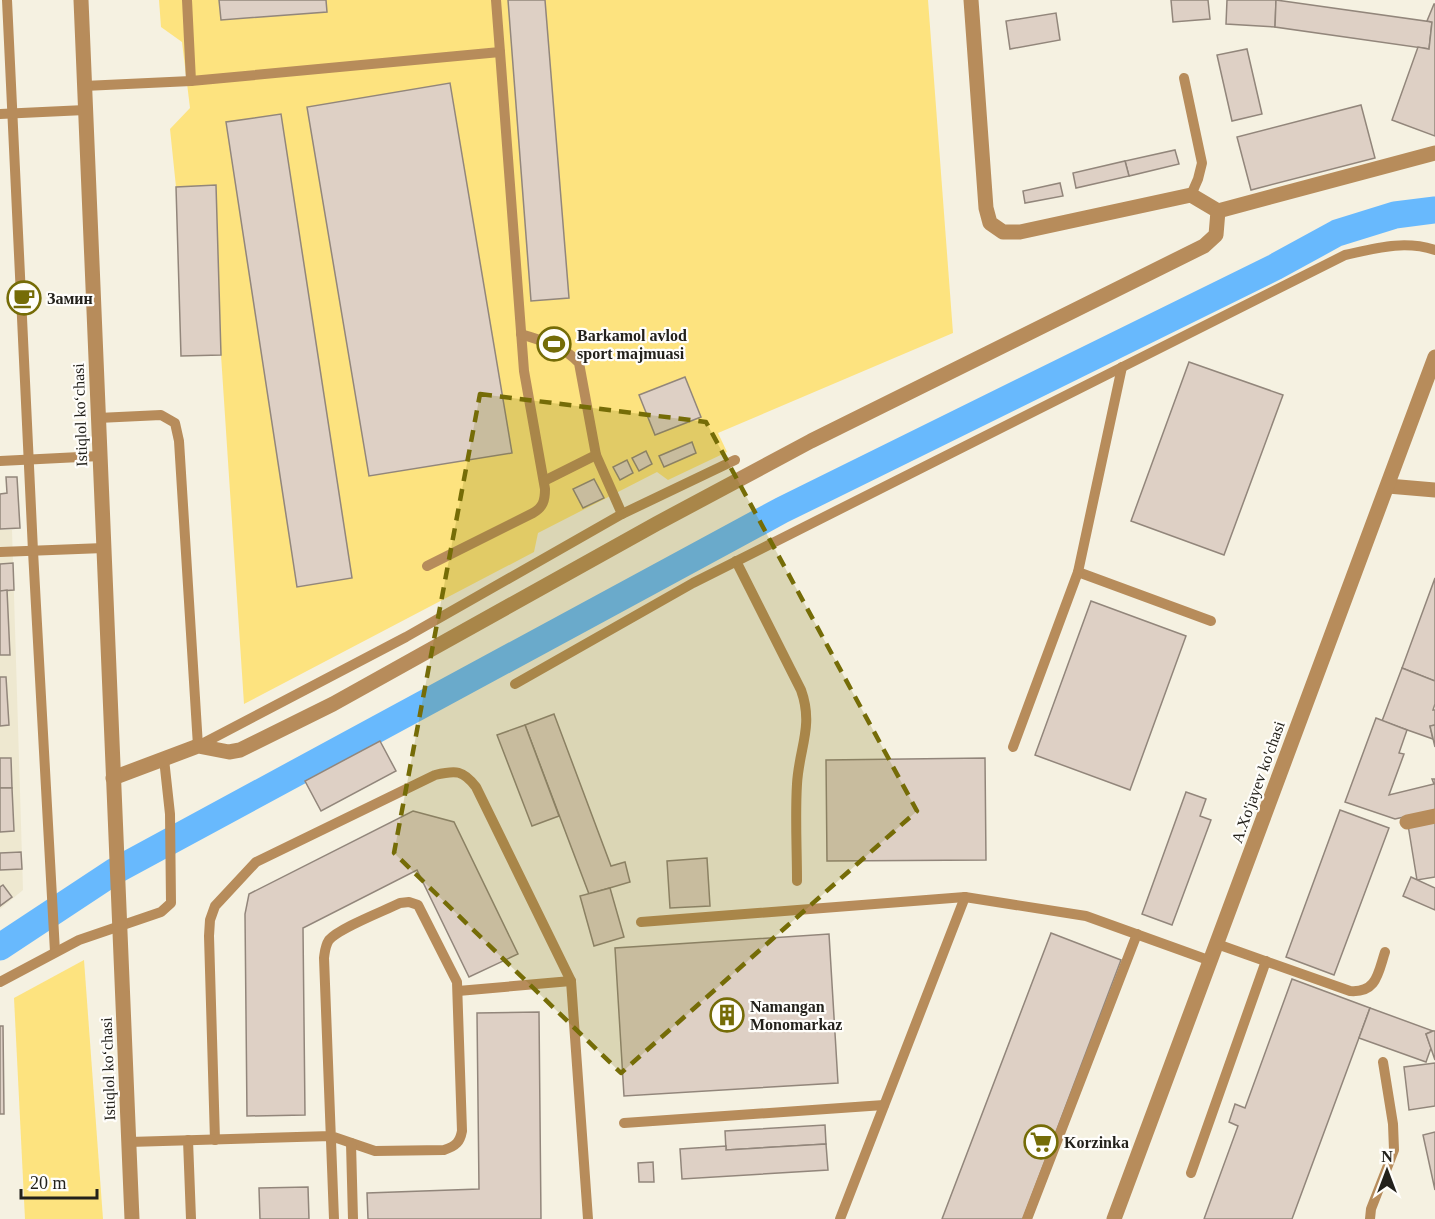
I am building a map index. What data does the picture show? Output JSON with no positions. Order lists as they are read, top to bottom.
{
  "streets": {
    "street": ["Istiqlol koʻchasi", "A.Xo'jayev ko'chasi"]
  },
  "places": {
    "cafe": ["Замин"],
    "sports": ["Barkamol avlod sport majmuasi"],
    "building": ["Namangan Monomarkaz"],
    "supermarket": ["Korzinka"]
  },
  "scale_bar": "20 m",
  "north": "top"
}
